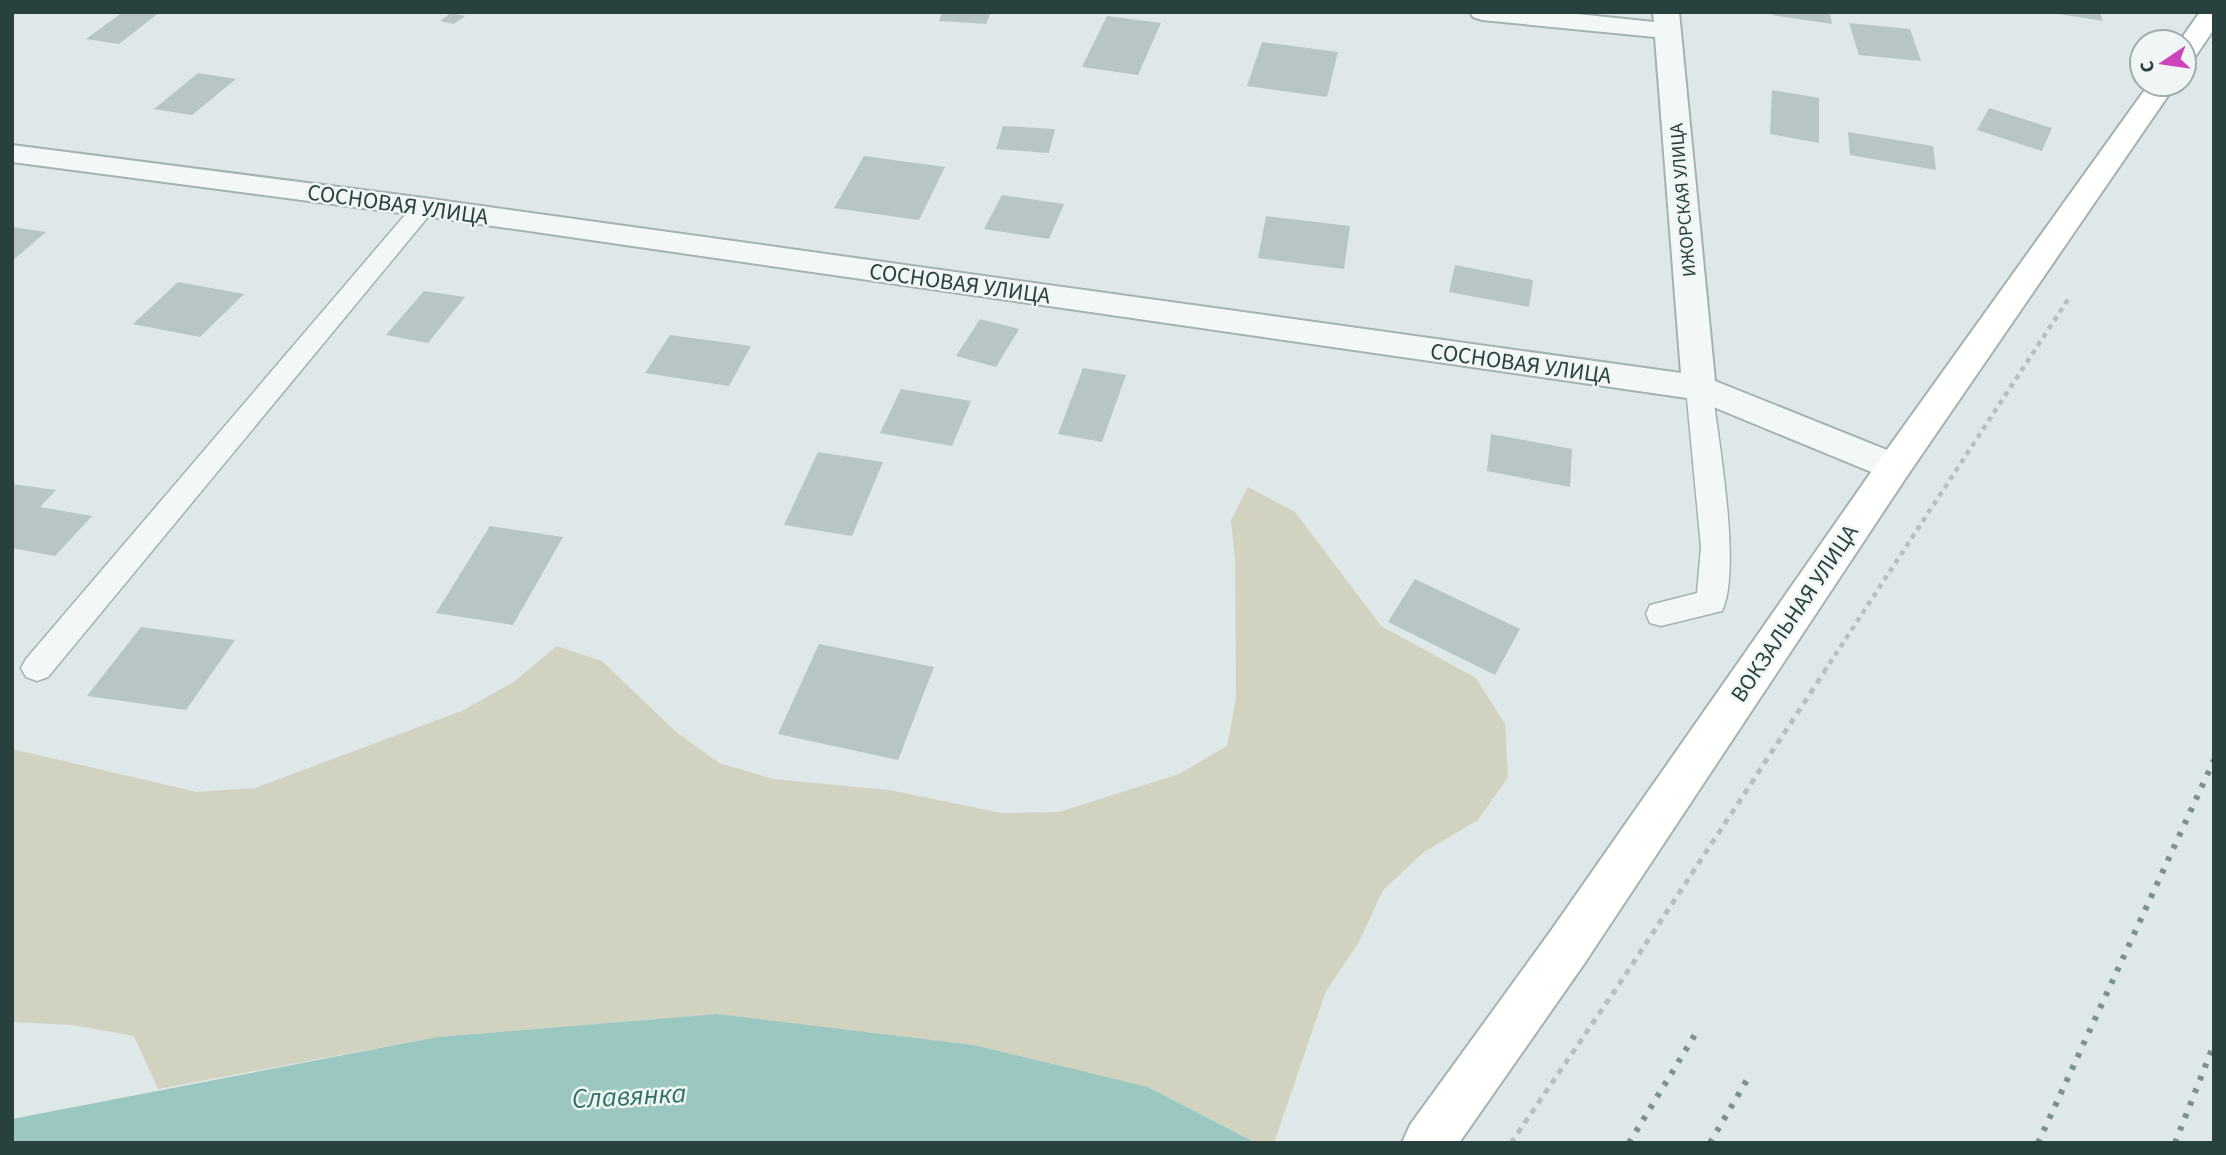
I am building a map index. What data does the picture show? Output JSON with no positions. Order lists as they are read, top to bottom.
{
  "streets": {
    "street": ["ИЖОРСКАЯ УЛИЦА", "СОСНОВАЯ УЛИЦА", "ВОКЗАЛЬНАЯ УЛИЦА"]
  },
  "crossings": [
    ["ИЖОРСКАЯ УЛИЦА", "СОСНОВАЯ УЛИЦА"],
    ["СОСНОВАЯ УЛИЦА", "ВОКЗАЛЬНАЯ УЛИЦА"]
  ],
  "water": ["Славянка"],
  "north": "left"
}
